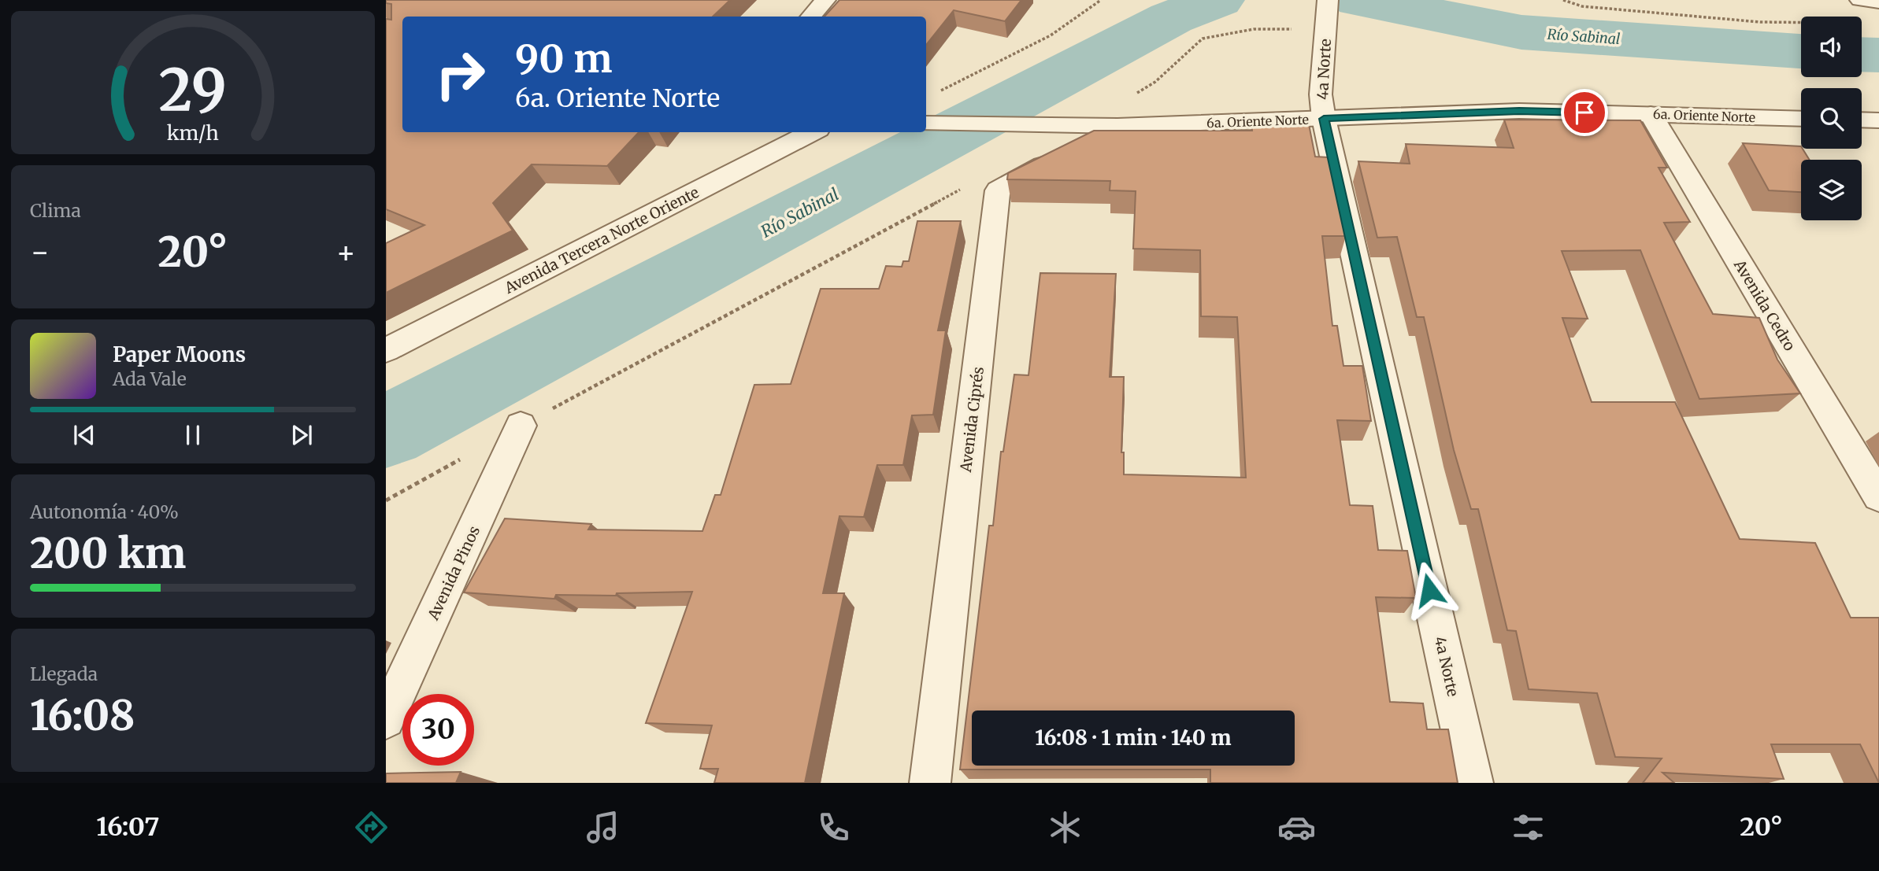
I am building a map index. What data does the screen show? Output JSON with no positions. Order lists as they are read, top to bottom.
{
  "streets": {
    "street": [
      "4a Norte",
      "6a. Oriente Norte",
      "Avenida Tercera Norte Oriente",
      "Avenida Cedro",
      "Avenida Ciprés",
      "Avenida Pinos"
    ]
  },
  "crossings": [
    ["4a Norte", "6a. Oriente Norte"],
    ["6a. Oriente Norte", "Avenida Cedro"],
    ["6a. Oriente Norte", "Avenida Ciprés"]
  ],
  "water": ["Río Sabinal"],
  "page": {
    "turn": ["90 m", "6a. Oriente Norte"],
    "tile": [
      "Clima",
      ["Autonomía · 40%", "200 km"],
      ["Llegada", "16:08"]
    ],
    "heat": ["−", "20°", "+"],
    "song": ["Paper Moons", "Ada Vale"],
    "limit": "30",
    "trip": "16:08 · 1 min · 140 m",
    "tabs": ["16:07", "20°"],
    "gauge": ["29", "km/h"]
  }
}
